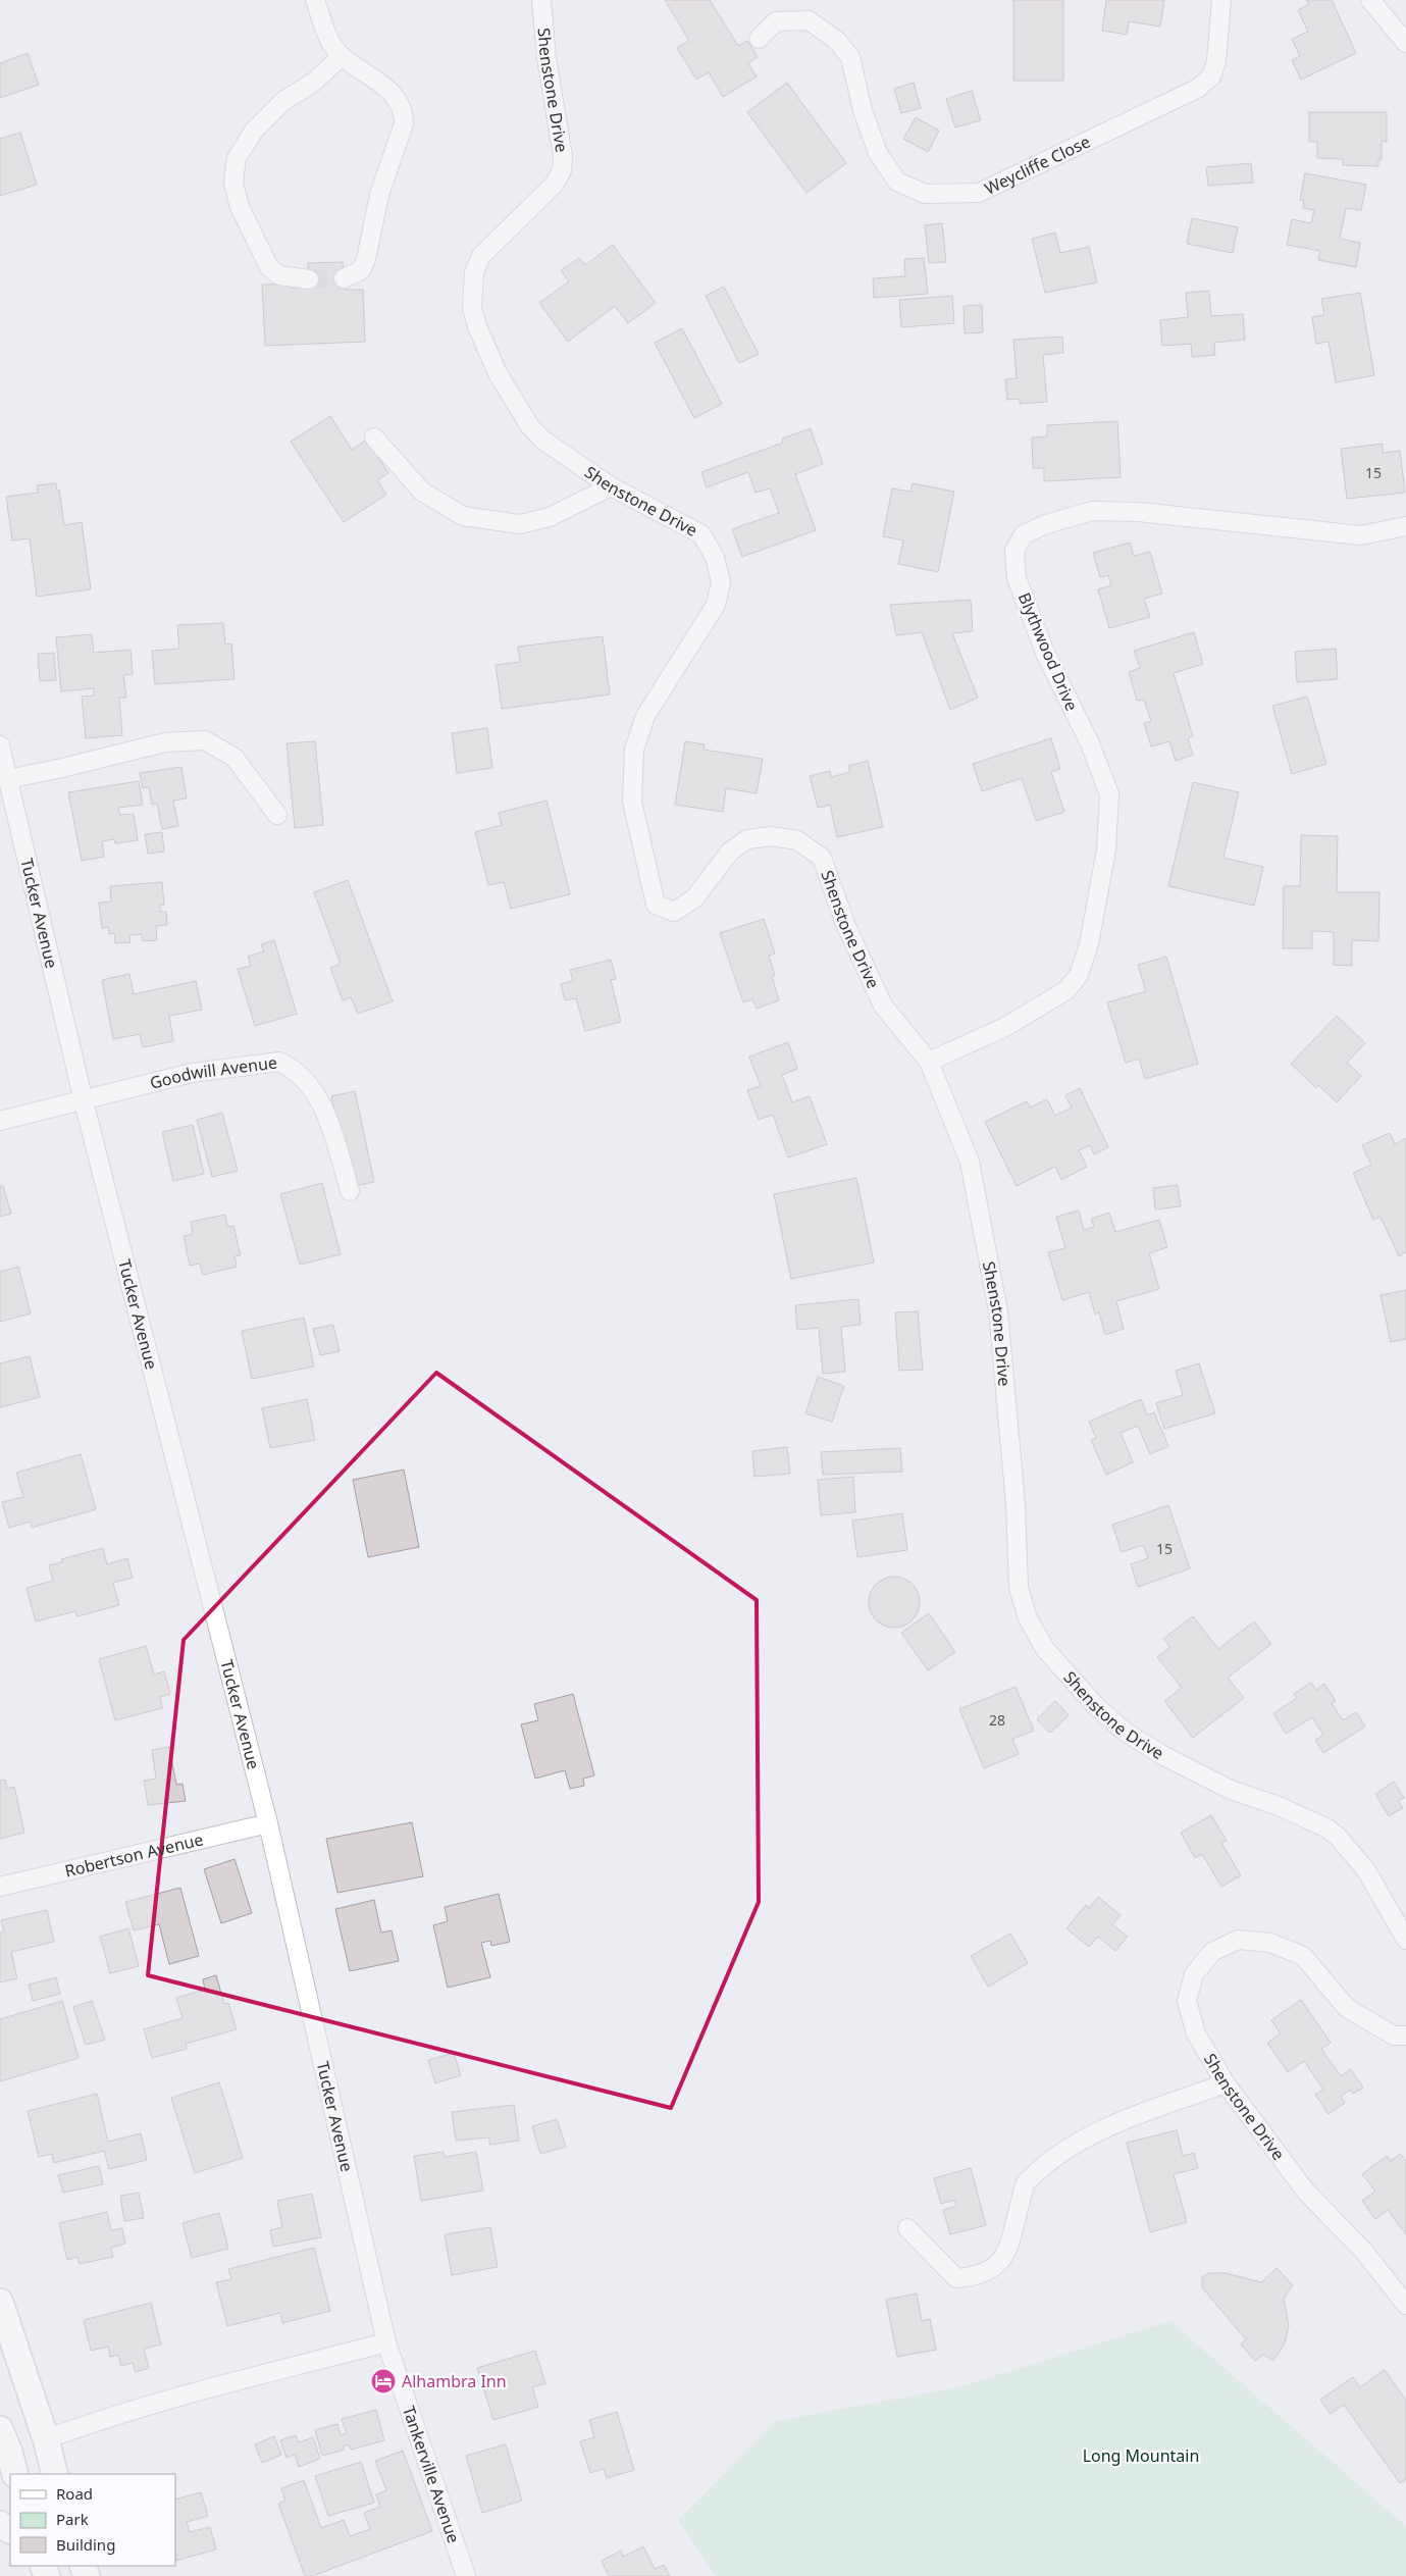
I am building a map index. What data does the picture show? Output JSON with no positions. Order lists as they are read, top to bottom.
{
  "streets": {
    "street": [
      "Shenstone Drive",
      "Weycliffe Close",
      "Blythwood Drive",
      "Tucker Avenue",
      "Goodwill Avenue",
      "Robertson Avenue",
      "Tankerville Avenue"
    ]
  },
  "crossings": [
    ["Shenstone Drive", "Blythwood Drive"],
    ["Tucker Avenue", "Goodwill Avenue"],
    ["Tucker Avenue", "Robertson Avenue"],
    ["Tucker Avenue", "Tankerville Avenue"]
  ],
  "parks": ["Long Mountain"],
  "places": {
    "hotel": ["Alhambra Inn"]
  },
  "house_numbers": ["15", "15", "28"],
  "legend": ["Road", "Park", "Building"]
}
